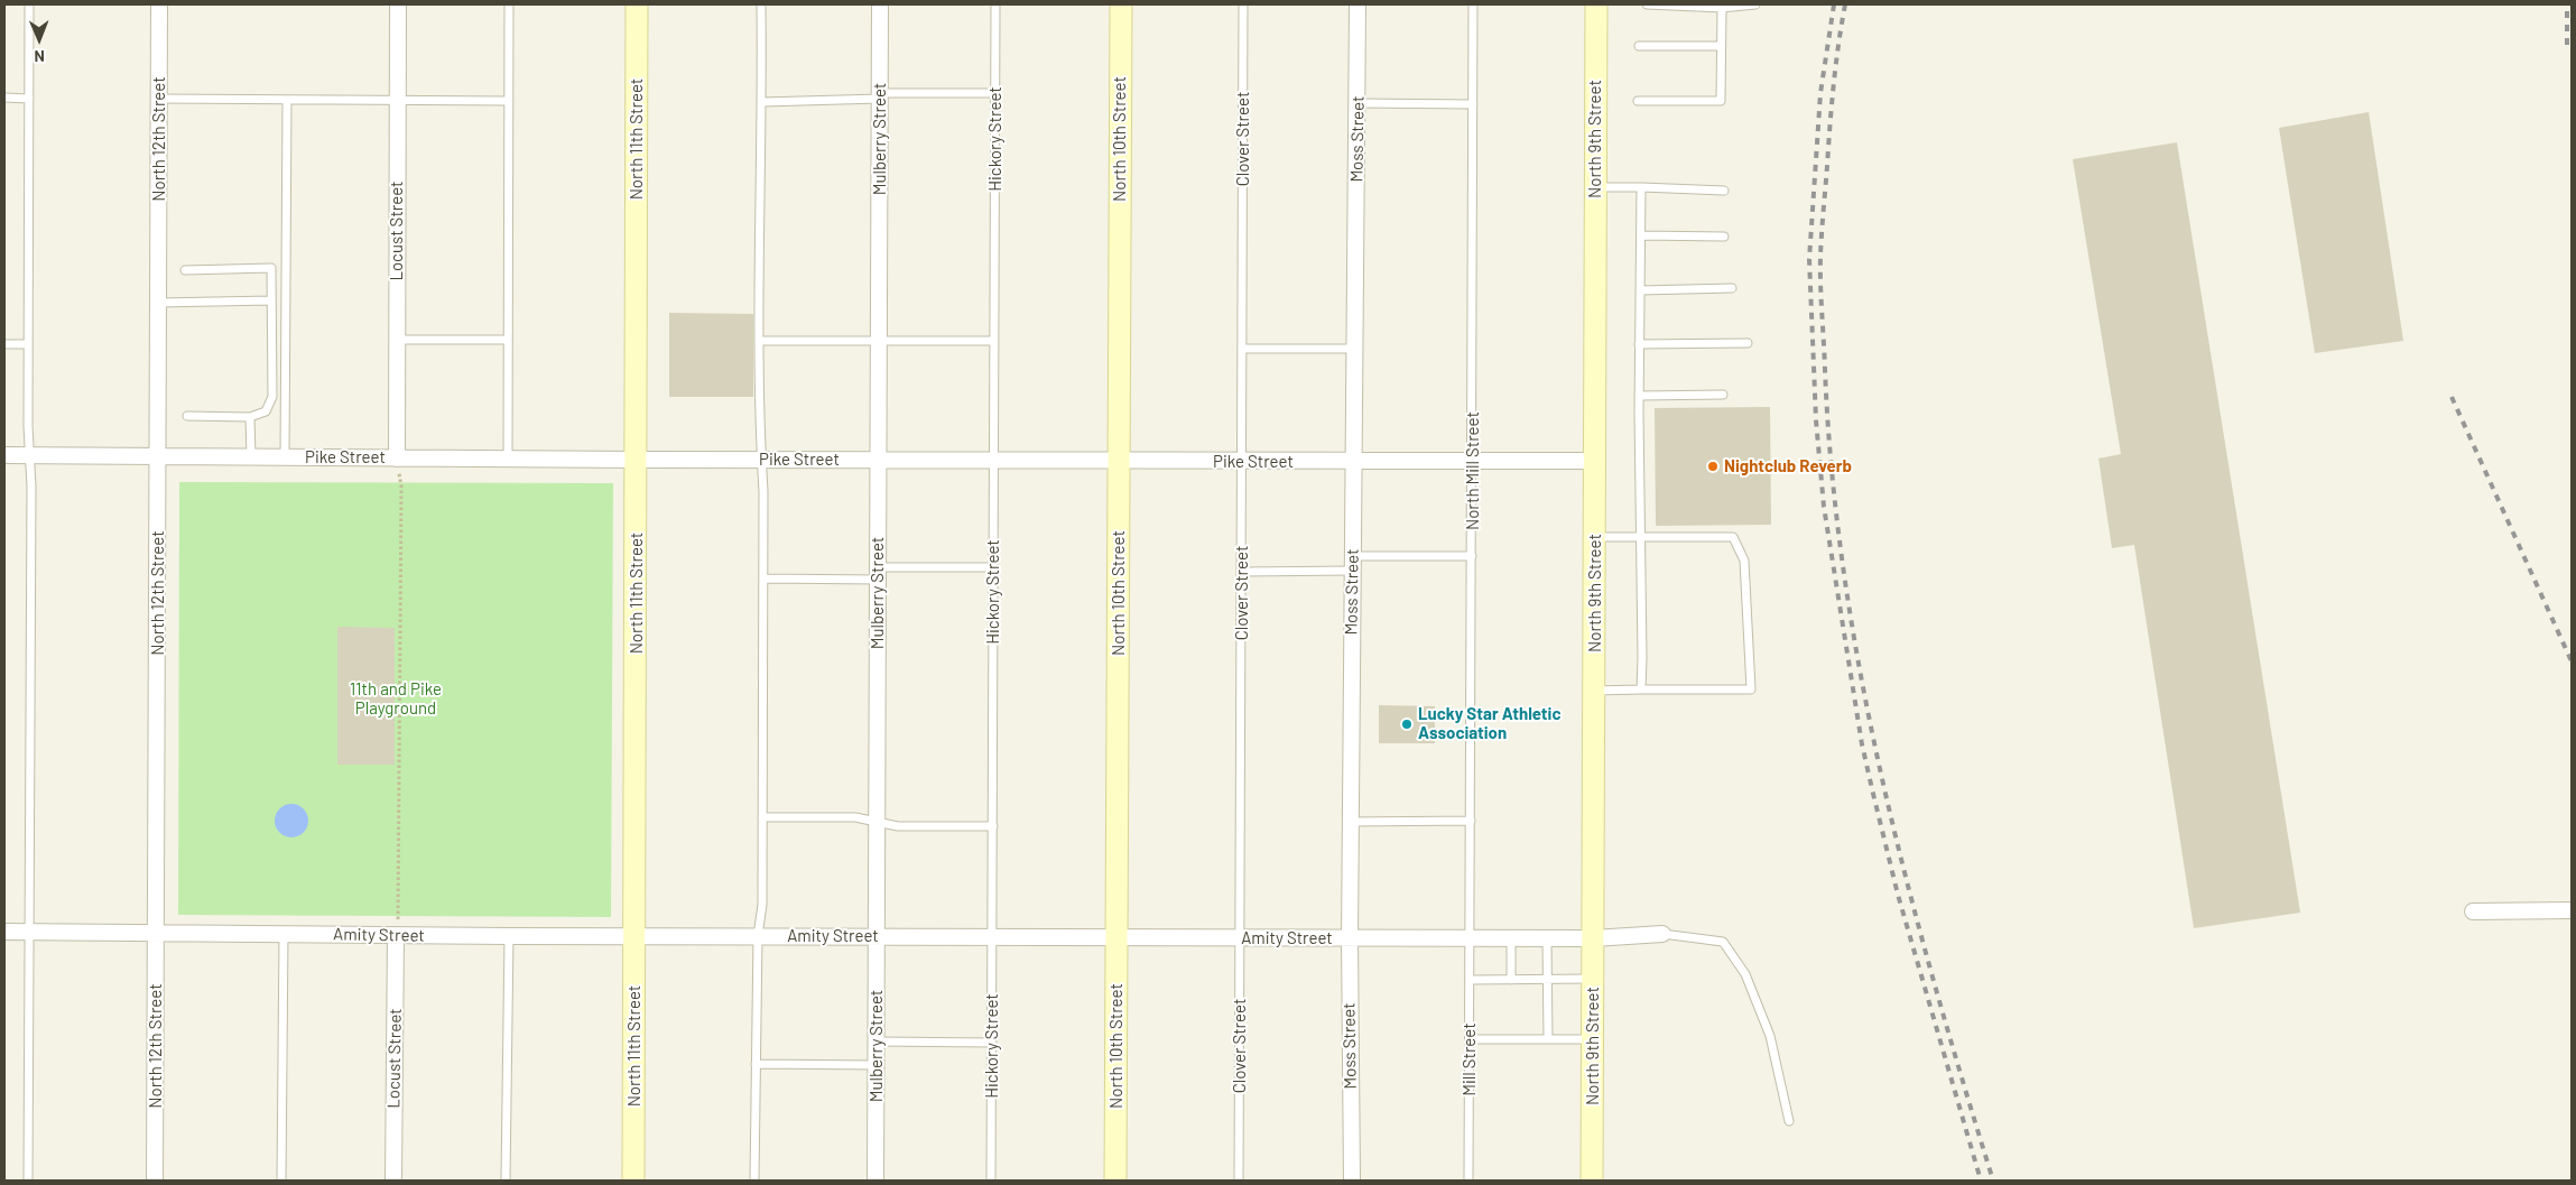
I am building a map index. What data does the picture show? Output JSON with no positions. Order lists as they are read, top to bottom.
{
  "streets": {
    "street": [
      "North 12th Street",
      "North 11th Street",
      "Mulberry Street",
      "North 10th Street",
      "Moss Street",
      "North 9th Street",
      "Locust Street",
      "Pike Street",
      "Amity Street"
    ],
    "lane": [
      "Hickory Street",
      "Clover Street",
      "North Mill Street",
      "Mill Street"
    ]
  },
  "crossings": [
    ["North 12th Street", "Pike Street"],
    ["North 12th Street", "Amity Street"],
    ["North 11th Street", "Pike Street"],
    ["North 11th Street", "Amity Street"],
    ["Mulberry Street", "Pike Street"],
    ["Mulberry Street", "Amity Street"],
    ["Hickory Street", "Pike Street"],
    ["Hickory Street", "Amity Street"],
    ["North 10th Street", "Pike Street"],
    ["North 10th Street", "Amity Street"],
    ["Clover Street", "Pike Street"],
    ["Clover Street", "Amity Street"],
    ["Moss Street", "Pike Street"],
    ["Moss Street", "Amity Street"],
    ["North 9th Street", "Pike Street"],
    ["North 9th Street", "Amity Street"],
    ["Locust Street", "Pike Street"],
    ["Locust Street", "Amity Street"],
    ["Pike Street", "North Mill Street"],
    ["North Mill Street", "Amity Street"],
    ["North Mill Street", "Mill Street"],
    ["Amity Street", "Mill Street"]
  ],
  "parks": ["11th and Pike Playground"],
  "places": ["Nightclub Reverb", "Lucky Star Athletic Association"],
  "north": "bottom"
}
